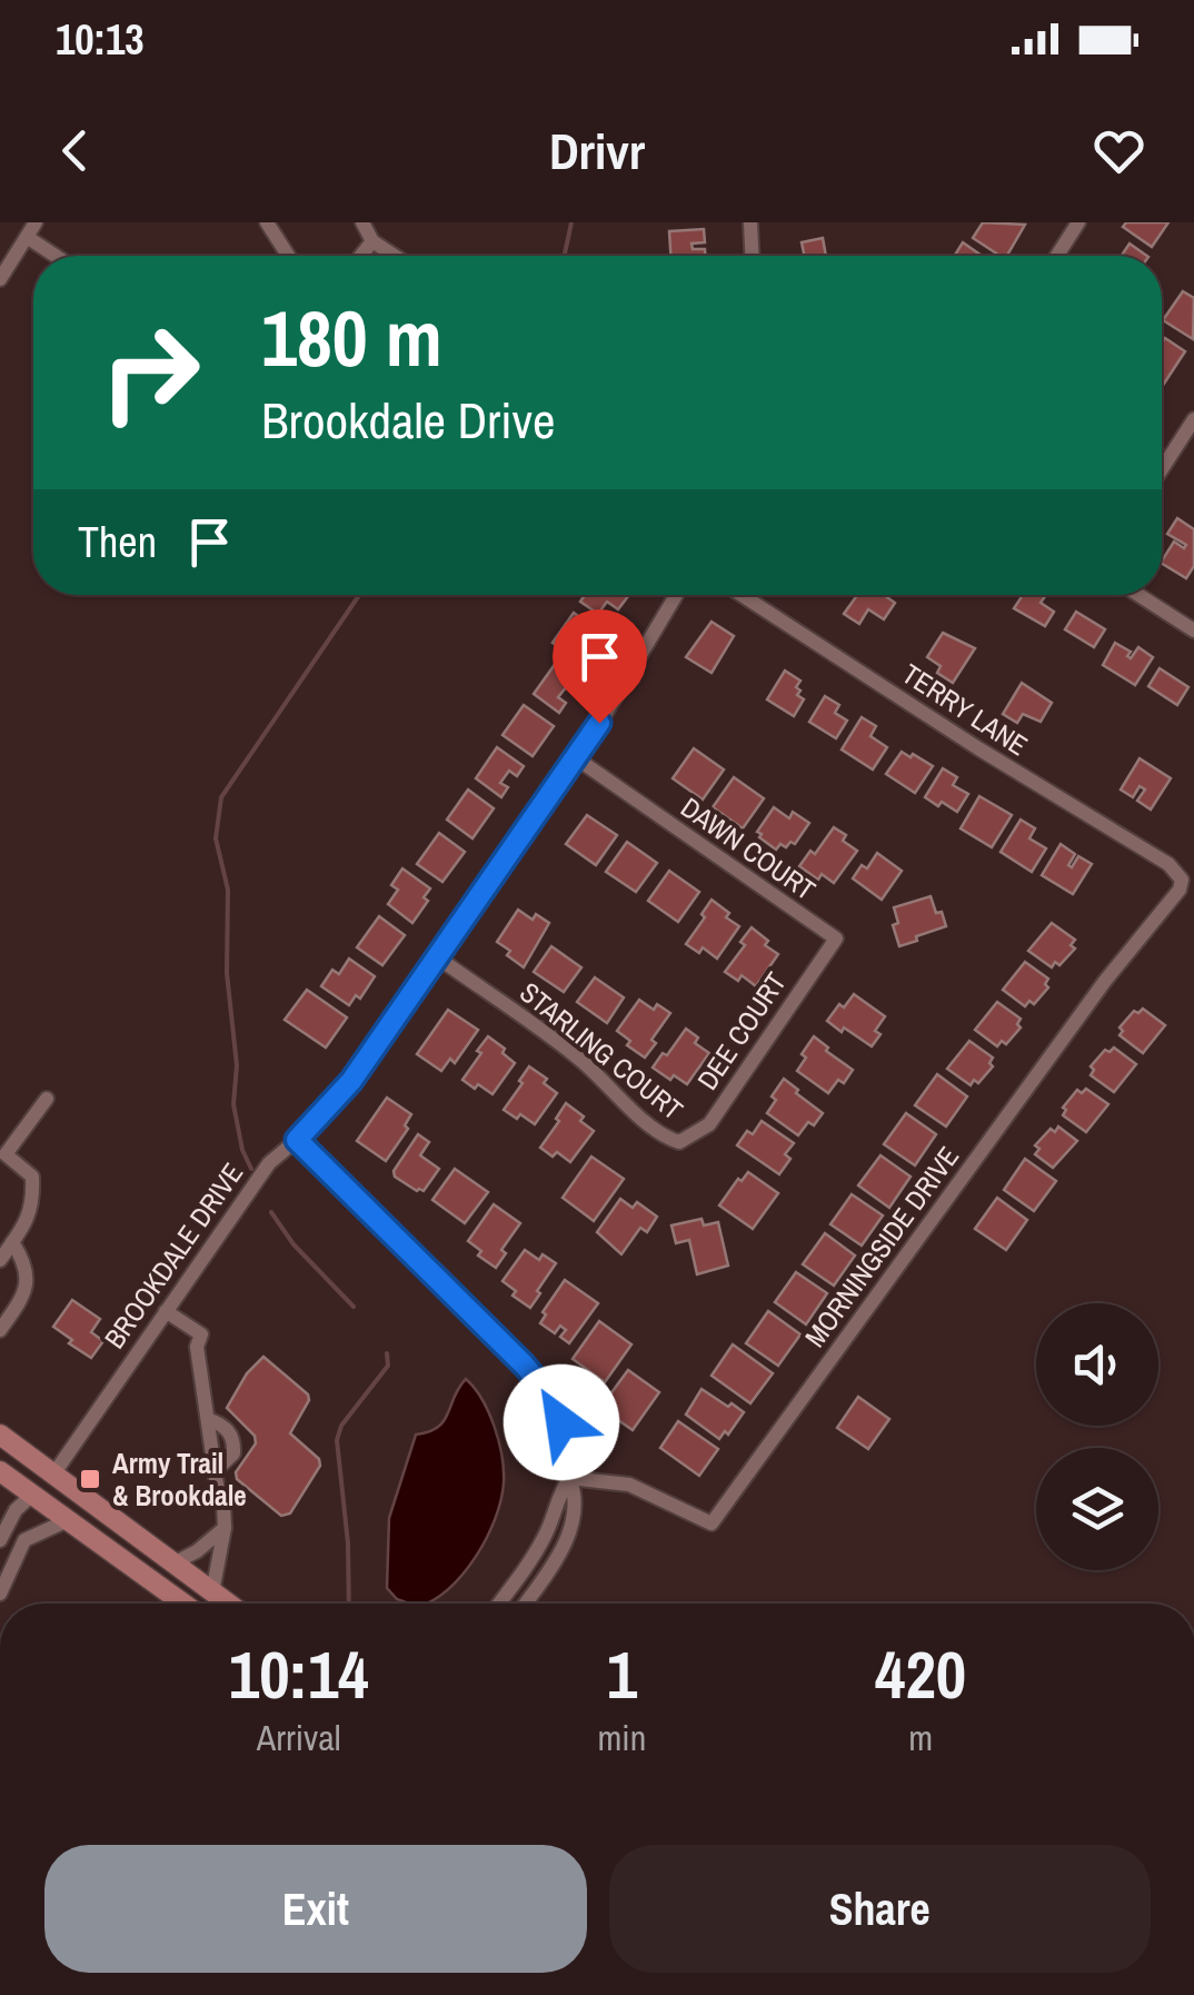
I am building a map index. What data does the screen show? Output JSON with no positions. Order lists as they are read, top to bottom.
{
  "streets": {
    "street": [
      "TERRY LANE",
      "DAWN COURT",
      "DEE COURT",
      "STARLING COURT",
      "MORNINGSIDE DRIVE",
      "BROOKDALE DRIVE"
    ]
  },
  "crossings": [
    ["TERRY LANE", "MORNINGSIDE DRIVE"],
    ["DAWN COURT", "DEE COURT"],
    ["DAWN COURT", "BROOKDALE DRIVE"],
    ["DEE COURT", "STARLING COURT"],
    ["STARLING COURT", "BROOKDALE DRIVE"]
  ],
  "places": {
    "transit": ["Army Trail & Brookdale"]
  },
  "page": {
    "status": "10:13",
    "header": "Drivr",
    "turn": ["180 m", "Brookdale Drive"],
    "then": "Then",
    "eta": [
      "10:14",
      "Arrival",
      "1",
      "min",
      "420",
      "m"
    ],
    "buttons": ["Exit", "Share"]
  }
}
